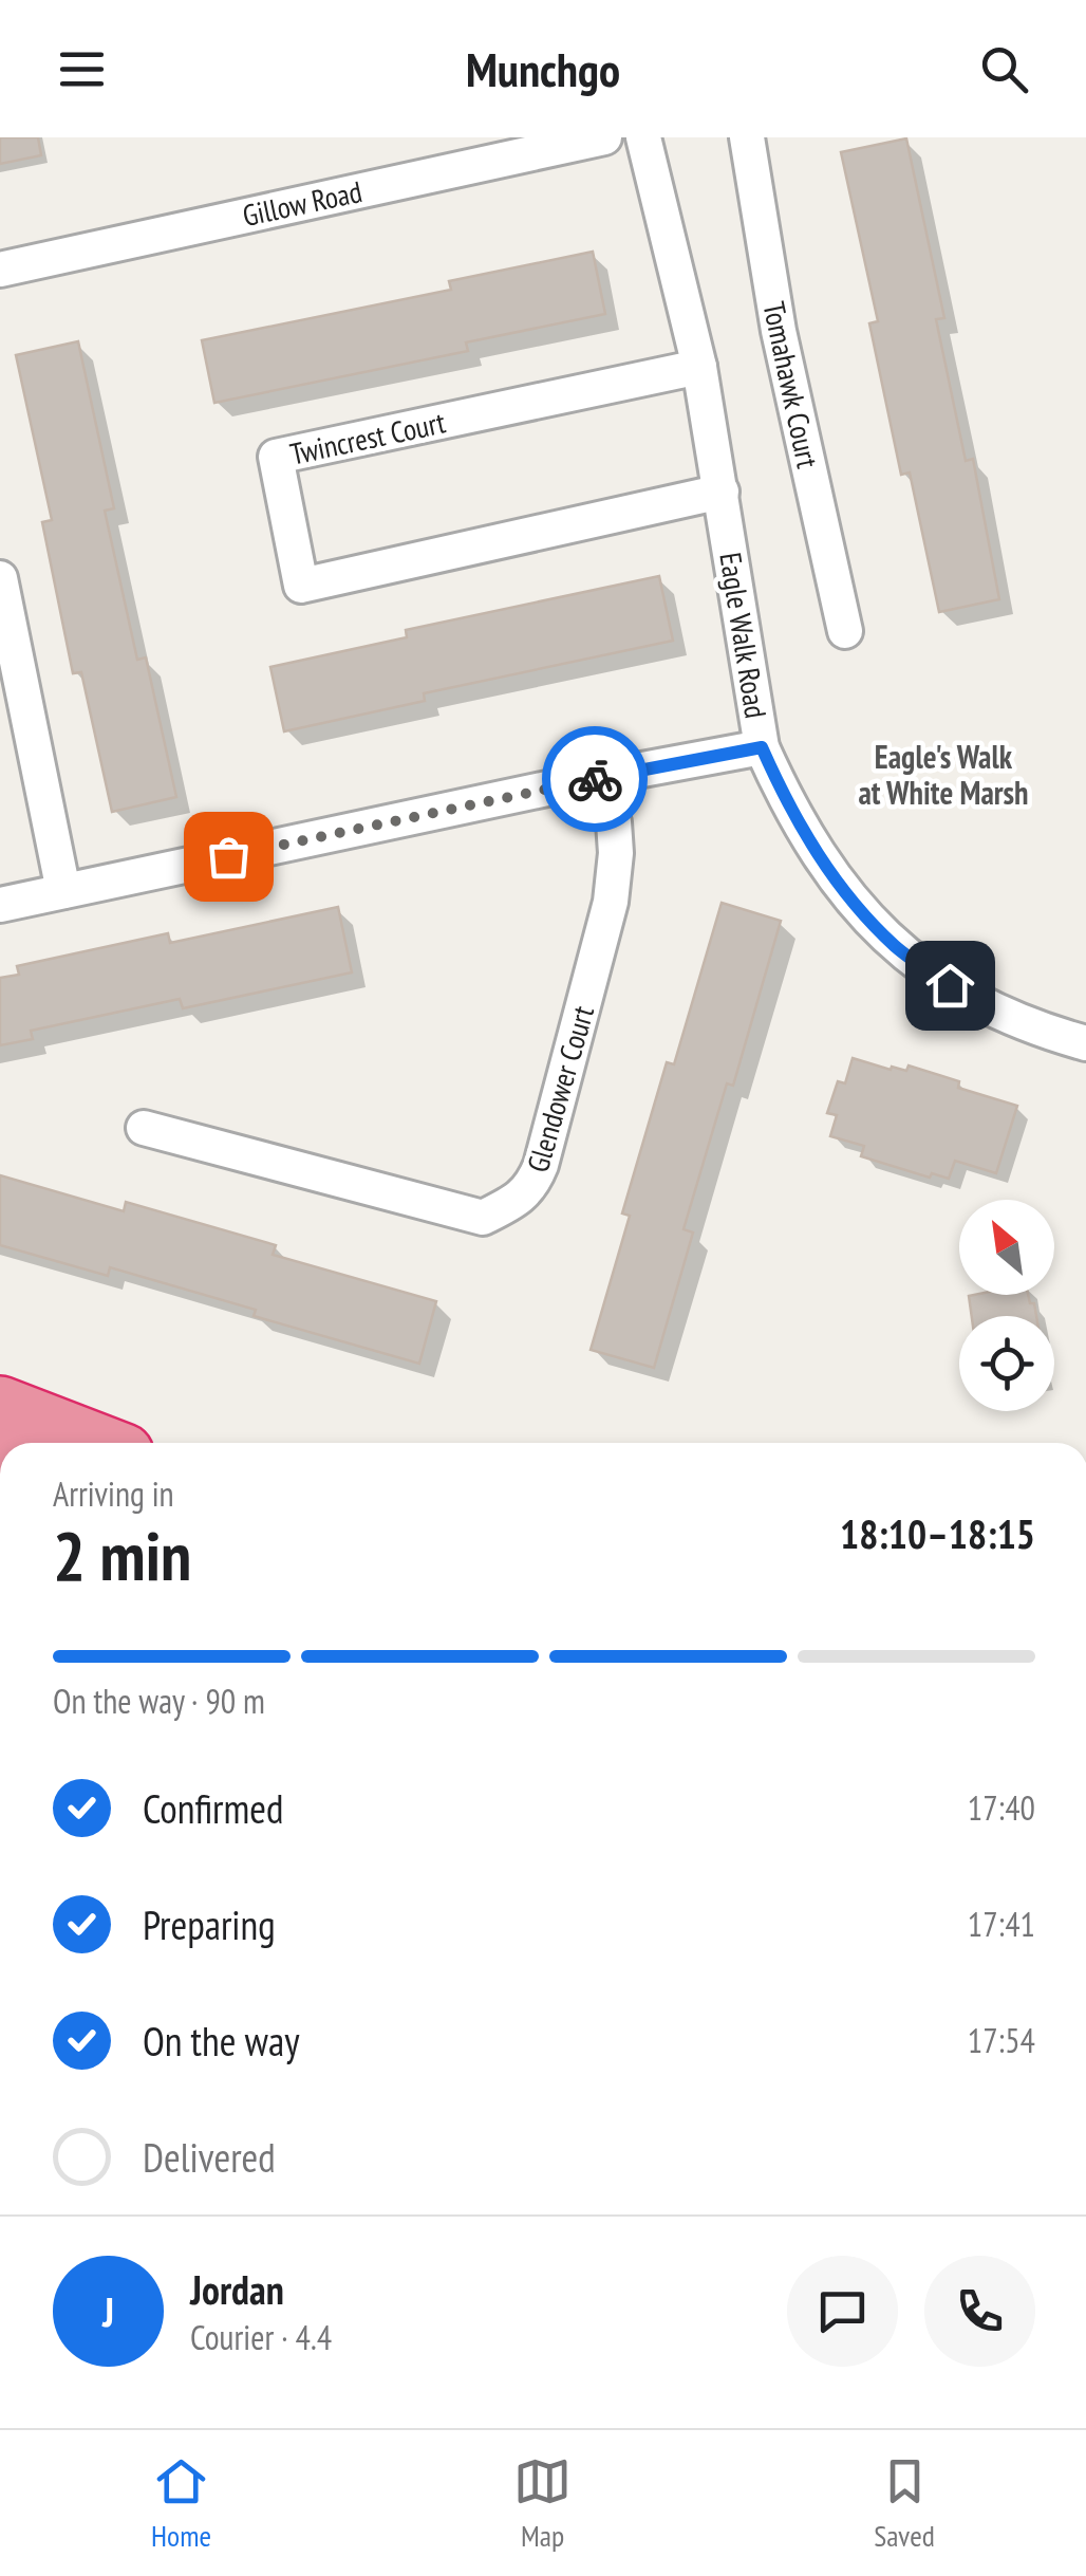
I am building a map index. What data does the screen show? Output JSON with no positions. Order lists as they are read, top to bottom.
{
  "streets": {
    "street": [
      "Gillow Road",
      "Tomahawk Court",
      "Twincrest Court",
      "Eagle Walk Road",
      "Glendower Court"
    ]
  },
  "crossings": [
    ["Twincrest Court", "Eagle Walk Road"]
  ],
  "districts": ["Eagle's Walk at White Marsh"],
  "north": "top left",
  "page": {
    "header": "Munchgo",
    "heading": ["2 min", "Arriving in", "18:10–18:15"],
    "panel": ["Jordan", "Courier · 4.4"],
    "bar": "On the way · 90 m",
    "list": [
      ["Confirmed", "17:40"],
      ["Preparing", "17:41"],
      ["On the way", "17:54"],
      "Delivered"
    ],
    "round": "J",
    "tabs": ["Home", "Map", "Saved"]
  }
}
